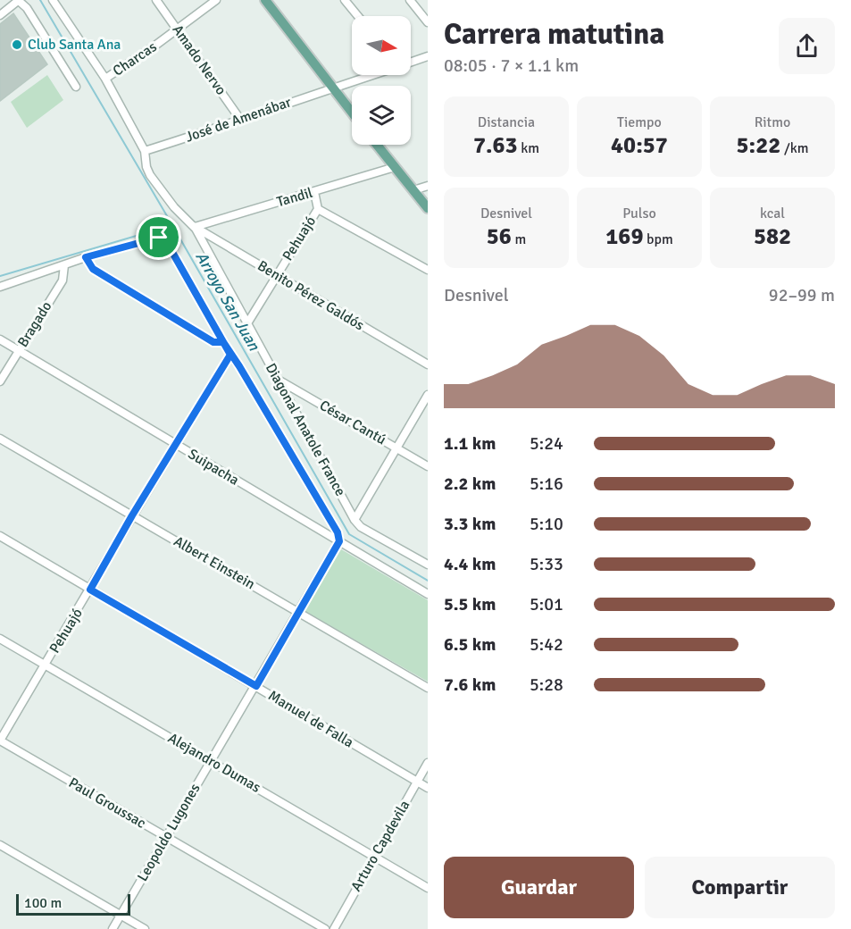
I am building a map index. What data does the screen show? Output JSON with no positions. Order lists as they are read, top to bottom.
{
  "streets": {
    "street": [
      "Charcas",
      "Amado Nervo",
      "José de Amenábar",
      "Tandil",
      "Pehuajó",
      "Benito Pérez Galdós",
      "Bragado",
      "César Cantú",
      "Diagonal Anatole France",
      "Suipacha",
      "Albert Einstein",
      "Manuel de Falla",
      "Alejandro Dumas",
      "Paul Groussac",
      "Leopoldo Lugones",
      "Arturo Capdevila"
    ]
  },
  "crossings": [
    ["Charcas", "Amado Nervo"],
    ["Charcas", "Benito Pérez Galdós"],
    ["Amado Nervo", "José de Amenábar"],
    ["José de Amenábar", "Benito Pérez Galdós"],
    ["Tandil", "Benito Pérez Galdós"],
    ["Tandil", "Diagonal Anatole France"],
    ["Pehuajó", "Benito Pérez Galdós"],
    ["Pehuajó", "Diagonal Anatole France"],
    ["Pehuajó", "Suipacha"],
    ["Pehuajó", "Albert Einstein"],
    ["Pehuajó", "Manuel de Falla"],
    ["Pehuajó", "Alejandro Dumas"],
    ["Pehuajó", "Paul Groussac"],
    ["Benito Pérez Galdós", "Diagonal Anatole France"],
    ["Bragado", "Suipacha"],
    ["César Cantú", "Diagonal Anatole France"],
    ["Diagonal Anatole France", "Suipacha"],
    ["Diagonal Anatole France", "Leopoldo Lugones"],
    ["Suipacha", "Leopoldo Lugones"],
    ["Albert Einstein", "Leopoldo Lugones"],
    ["Manuel de Falla", "Leopoldo Lugones"],
    ["Manuel de Falla", "Arturo Capdevila"],
    ["Alejandro Dumas", "Leopoldo Lugones"],
    ["Alejandro Dumas", "Arturo Capdevila"],
    ["Paul Groussac", "Leopoldo Lugones"]
  ],
  "water": ["Arroyo San Juan"],
  "places": ["Club Santa Ana"],
  "scale_bar": "100 m",
  "north": "right",
  "page": {
    "heading": ["Carrera matutina", "08:05 · 7 × 1.1 km"],
    "stats": [
      ["Distancia", "7.63 km"],
      ["Tiempo", "40:57"],
      ["Ritmo", "5:22 /km"],
      ["Desnivel", "56 m"],
      ["Pulso", "169 bpm"],
      ["kcal", "582"]
    ],
    "chart": ["Desnivel", "92–99 m"],
    "list": [
      {
        "name": "1.1 km",
        "note": "5:24"
      },
      {
        "name": "2.2 km",
        "note": "5:16"
      },
      {
        "name": "3.3 km",
        "note": "5:10"
      },
      {
        "name": "4.4 km",
        "note": "5:33"
      },
      {
        "name": "5.5 km",
        "note": "5:01"
      },
      {
        "name": "6.5 km",
        "note": "5:42"
      },
      {
        "name": "7.6 km",
        "note": "5:28"
      }
    ],
    "buttons": ["Guardar", "Compartir"],
    "scale": "100 m"
  }
}
